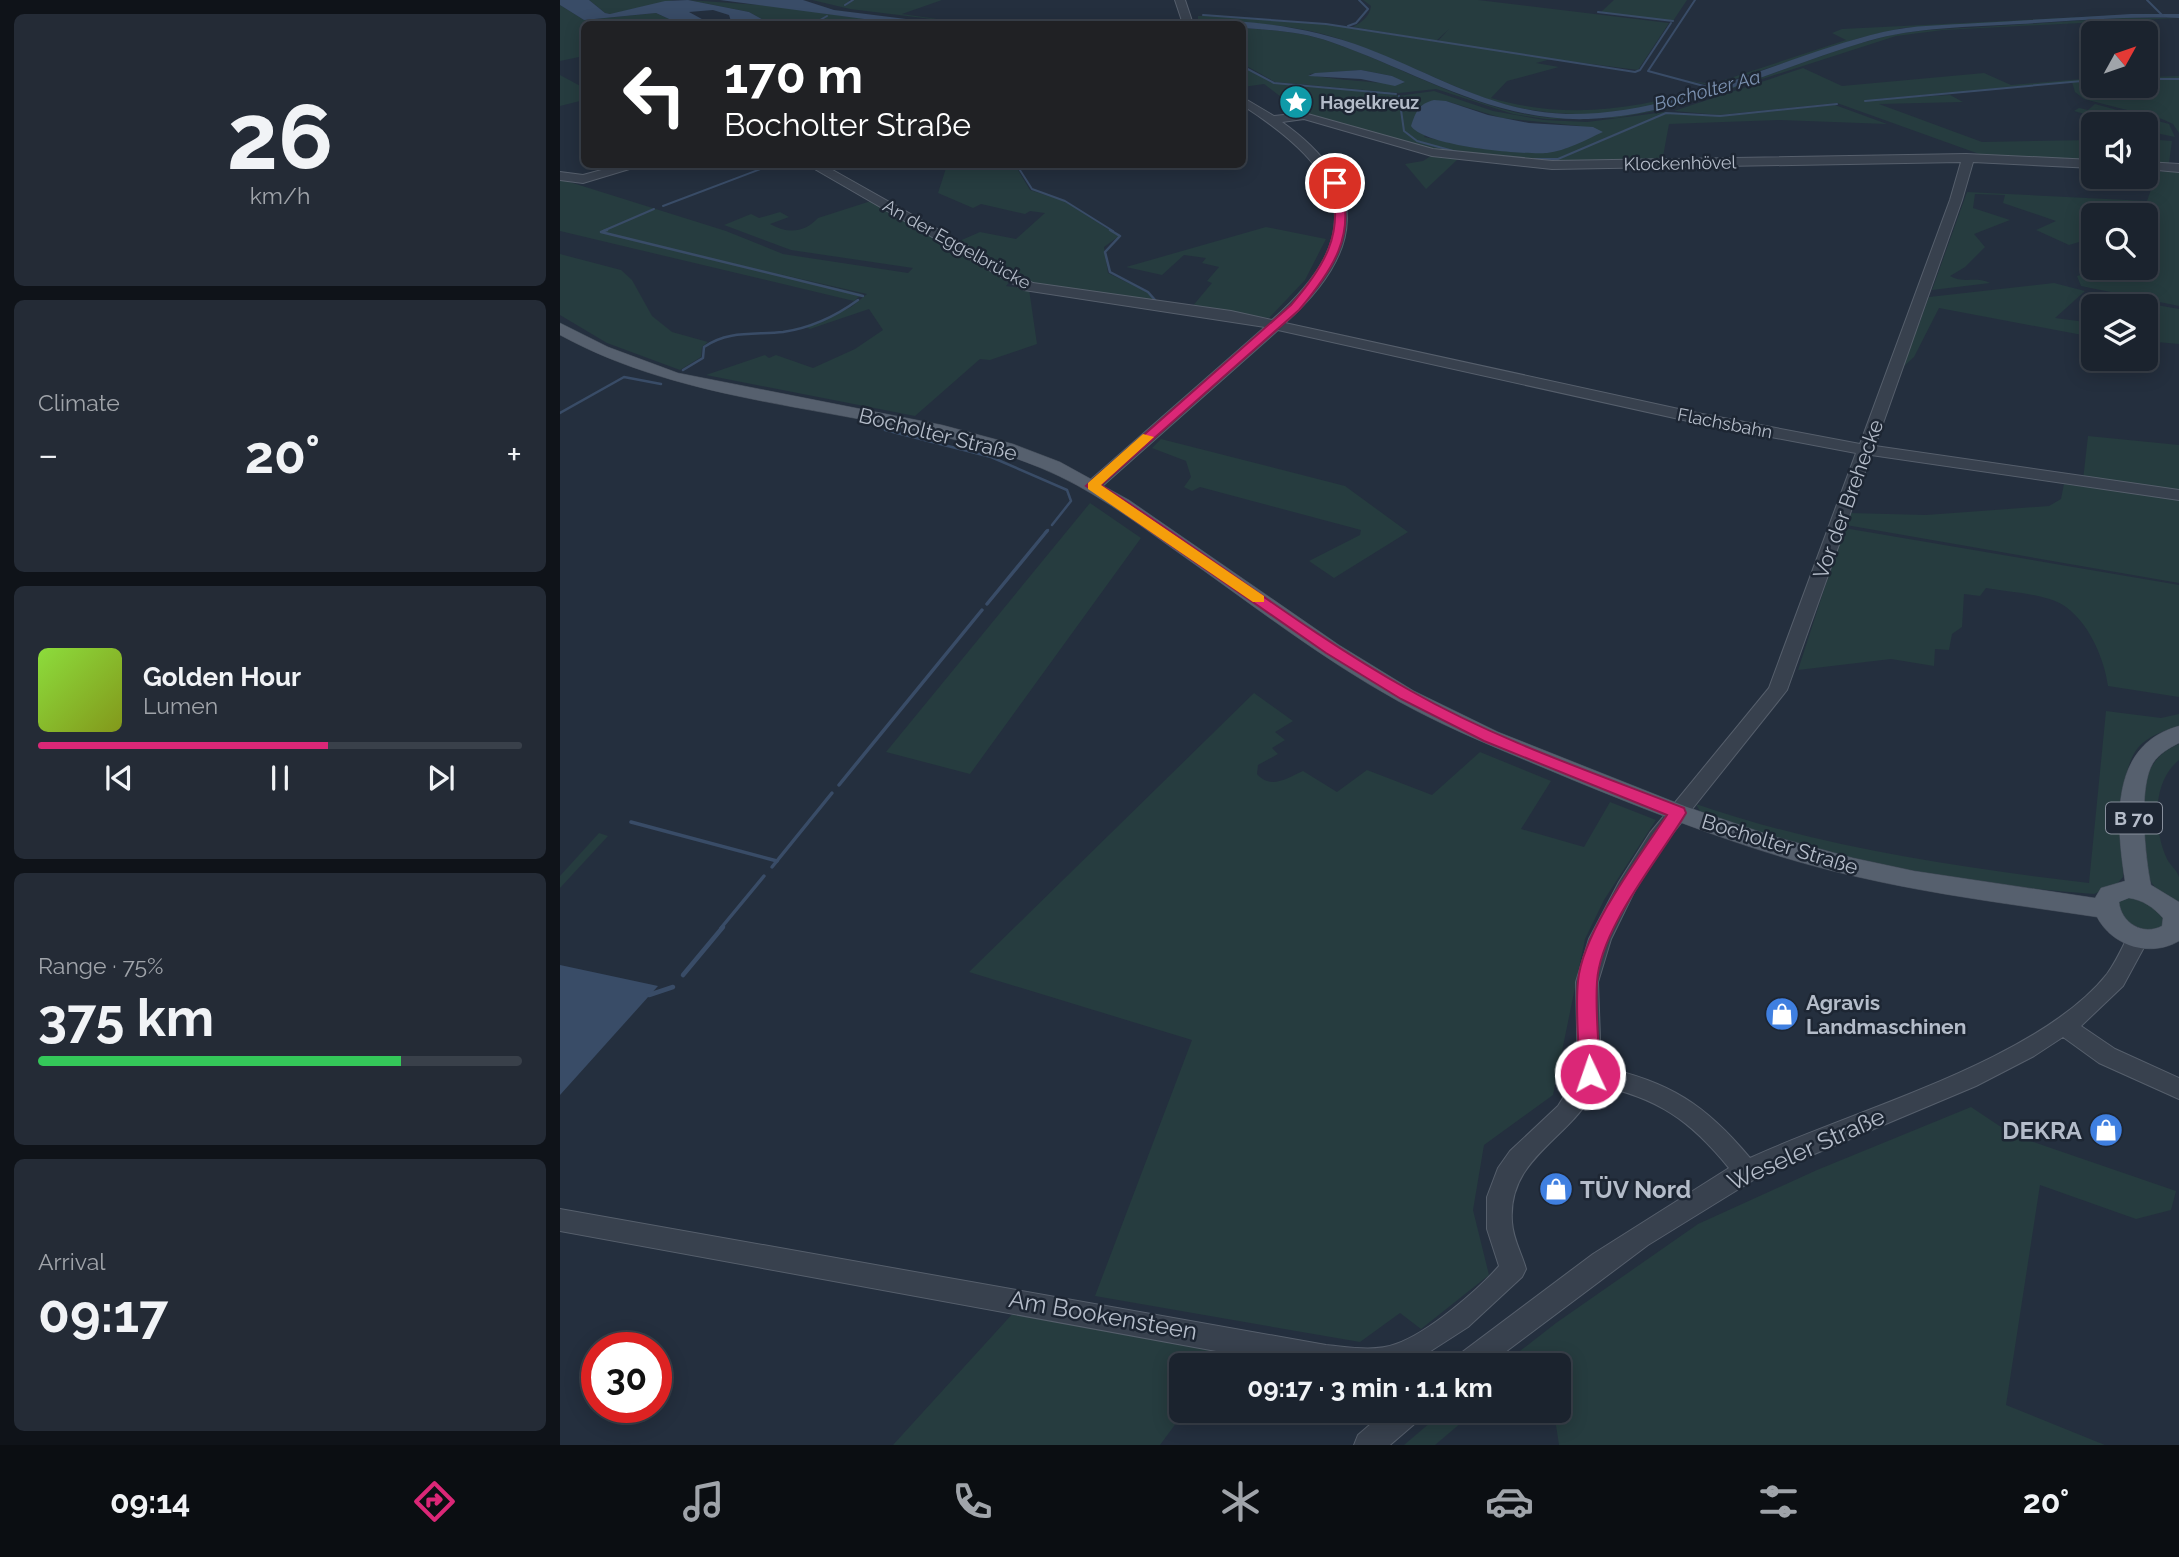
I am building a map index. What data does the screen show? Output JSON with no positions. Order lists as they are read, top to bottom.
{
  "streets": {
    "main road": ["Bocholter Straße", "B 70"],
    "street": [
      "Klockenhövel",
      "An der Eggelbrücke",
      "Flachsbahn",
      "Vor der Brehecke",
      "Weseler Straße",
      "Am Bookensteen"
    ]
  },
  "crossings": [
    ["Klockenhövel", "Vor der Brehecke"],
    ["An der Eggelbrücke", "Flachsbahn"],
    ["Flachsbahn", "Vor der Brehecke"],
    ["Bocholter Straße", "Vor der Brehecke"],
    ["Bocholter Straße", "B 70"],
    ["Bocholter Straße", "Weseler Straße"],
    ["Bocholter Straße", "Am Bookensteen"],
    ["Vor der Brehecke", "Am Bookensteen"],
    ["B 70", "Weseler Straße"]
  ],
  "water": ["Bocholter Aa"],
  "places": {
    "place": ["Hagelkreuz"],
    "shop": ["Agravis Landmaschinen", "DEKRA", "TÜV Nord"]
  },
  "north": "top right",
  "page": {
    "tile": [
      ["26", "km/h"],
      "Climate",
      ["Range · 75%", "375 km"],
      ["Arrival", "09:17"]
    ],
    "turn": ["170 m", "Bocholter Straße"],
    "heat": ["−", "20°", "+"],
    "song": ["Golden Hour", "Lumen"],
    "limit": "30",
    "trip": "09:17 · 3 min · 1.1 km",
    "tabs": ["09:14", "20°"]
  }
}
